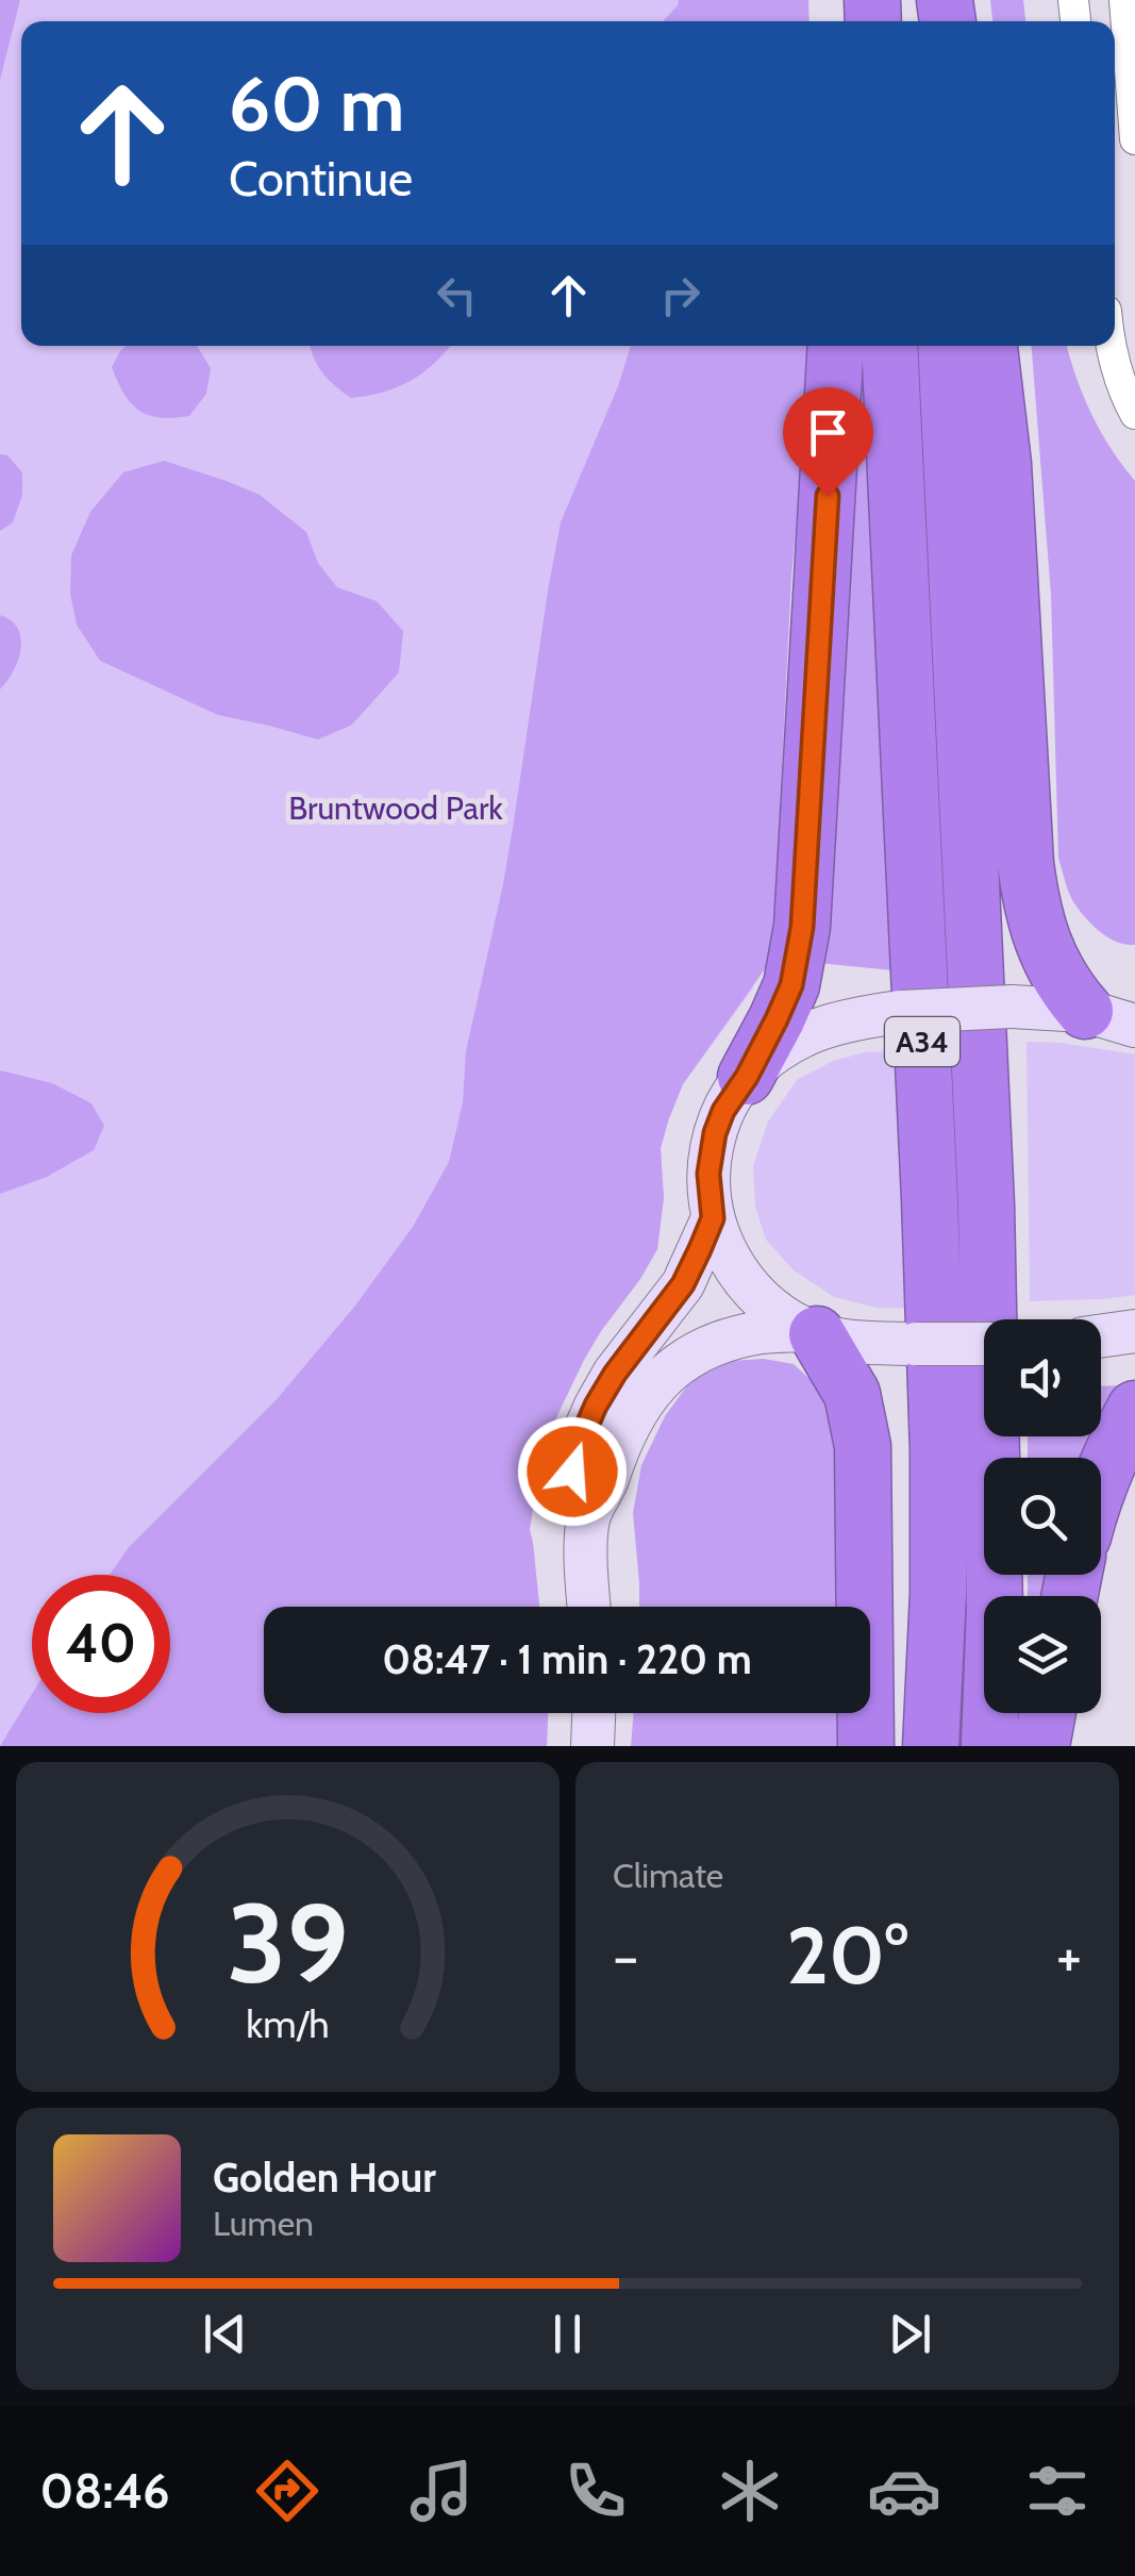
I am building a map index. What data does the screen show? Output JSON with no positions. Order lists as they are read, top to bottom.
{
  "streets": {
    "highway": ["A34"]
  },
  "parks": ["Bruntwood Park"],
  "page": {
    "turn": ["60 m", "Continue"],
    "limit": "40",
    "trip": "08:47 · 1 min · 220 m",
    "tile": "Climate",
    "heat": ["−", "20°", "+"],
    "song": ["Golden Hour", "Lumen"],
    "tabs": "08:46",
    "gauge": ["39", "km/h"]
  }
}
